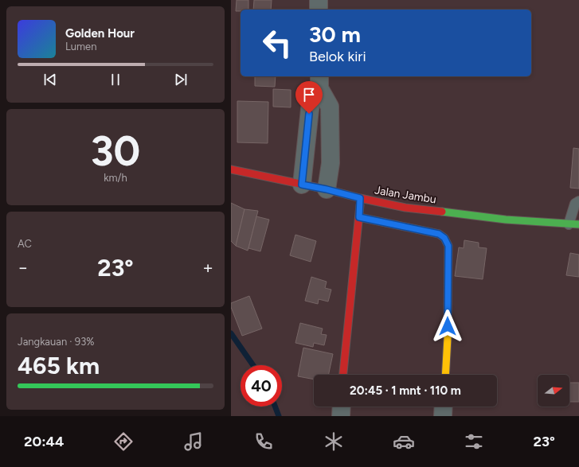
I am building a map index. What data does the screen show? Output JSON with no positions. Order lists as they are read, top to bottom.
{
  "streets": {
    "street": ["Jalan Jambu"]
  },
  "north": "right",
  "page": {
    "turn": ["30 m", "Belok kiri"],
    "song": ["Golden Hour", "Lumen"],
    "tile": [
      ["30", "km/h"],
      "AC",
      ["Jangkauan · 93%", "465 km"]
    ],
    "heat": ["−", "23°", "+"],
    "limit": "40",
    "trip": "20:45 · 1 mnt · 110 m",
    "tabs": ["20:44", "23°"]
  }
}
